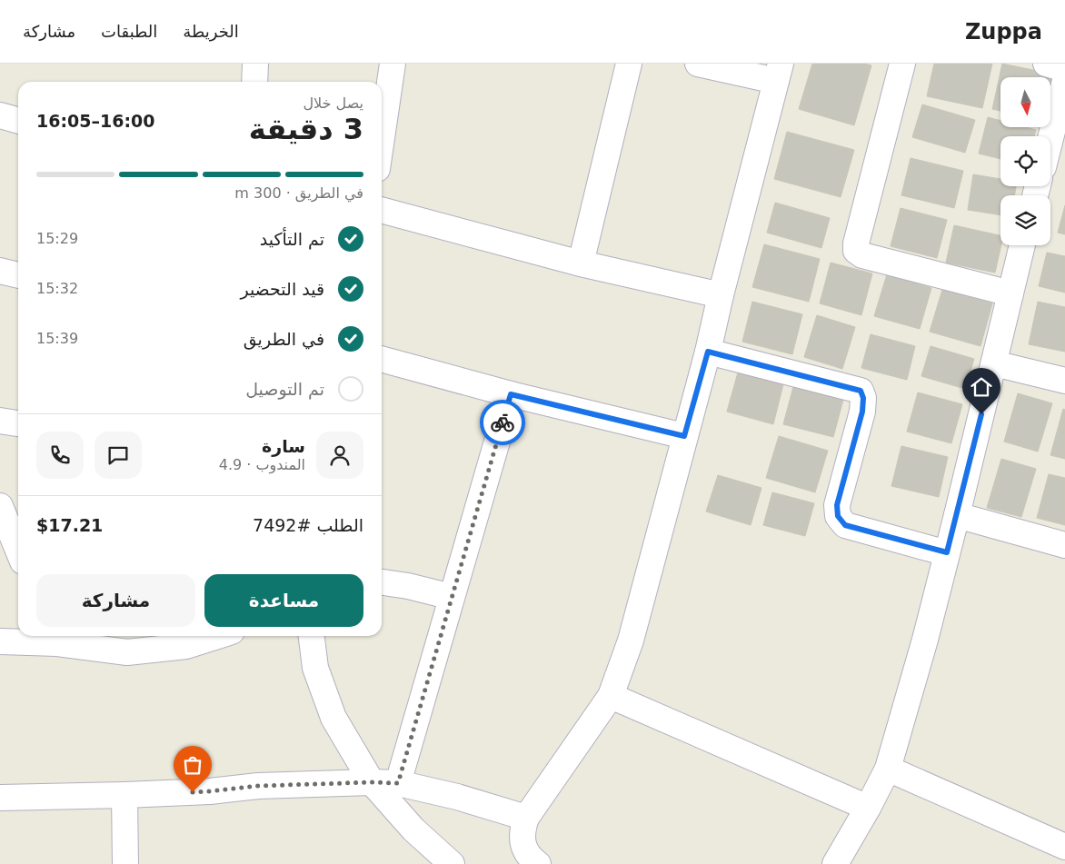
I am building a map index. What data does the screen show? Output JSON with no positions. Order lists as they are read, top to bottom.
{
  "north": "bottom",
  "page": {
    "header": "Zuppa",
    "nav": ["الخريطة", "الطبقات", "مشاركة"],
    "heading": ["3 دقيقة", "يصل خلال", "16:00–16:05"],
    "panel": [
      "سارة",
      "المندوب · 4.9",
      "الطلب #7492",
      "$17.21"
    ],
    "bar": "في الطريق · 300 m",
    "list": [
      ["تم التأكيد", "15:29"],
      ["قيد التحضير", "15:32"],
      ["في الطريق", "15:39"],
      "تم التوصيل"
    ],
    "buttons": ["مساعدة", "مشاركة"]
  }
}
